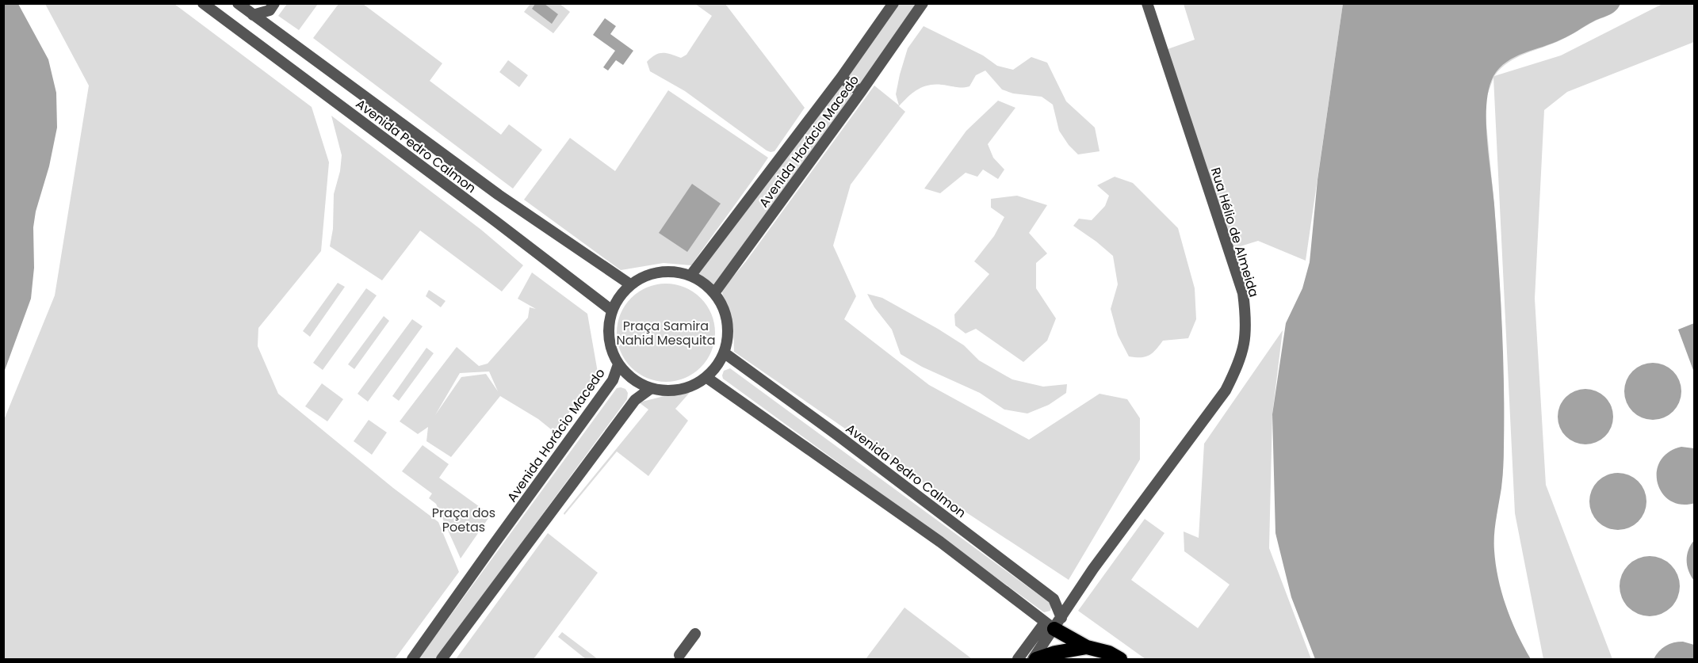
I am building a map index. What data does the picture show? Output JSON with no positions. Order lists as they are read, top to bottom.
{
  "streets": {
    "street": ["Avenida Horácio Macedo", "Avenida Pedro Calmon", "Rua Hélio de Almeida"]
  },
  "crossings": [
    ["Avenida Horácio Macedo", "Avenida Pedro Calmon"]
  ],
  "parks": ["Praça Samira Nahid Mesquita", "Praça dos Poetas"]
}
